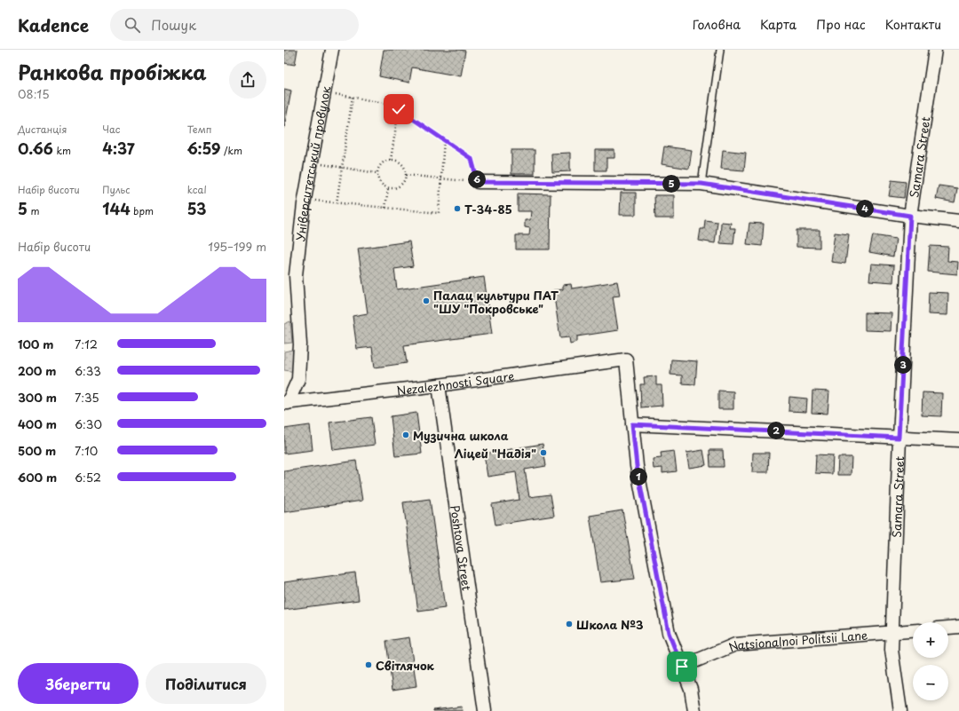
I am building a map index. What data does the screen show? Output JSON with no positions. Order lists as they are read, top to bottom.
{
  "streets": {
    "street": [
      "Samara Street",
      "Університетський провулок",
      "Nezalezhnosti Square",
      "Poshtova Street",
      "Natsionalnoi Politsii Lane"
    ]
  },
  "crossings": [
    ["Samara Street", "Natsionalnoi Politsii Lane"],
    ["Університетський провулок", "Nezalezhnosti Square"],
    ["Nezalezhnosti Square", "Poshtova Street"]
  ],
  "places": [
    "Т-34-85",
    "Палац культури ПАТ \"ШУ \"Покровське\"",
    "Музична школа",
    "Ліцей \"Надія\"",
    "Школа №3",
    "Світлячок"
  ],
  "page": {
    "header": "Kadence",
    "search": "Пошук",
    "nav": [
      "Головна",
      "Карта",
      "Про нас",
      "Контакти"
    ],
    "heading": ["Ранкова пробіжка", "08:15"],
    "stats": [
      ["Дистанція", "0.66 km"],
      ["Час", "4:37"],
      ["Темп", "6:59 /km"],
      ["Набір висоти", "5 m"],
      ["Пульс", "144 bpm"],
      ["kcal", "53"]
    ],
    "pins": [
      "6",
      "5",
      "4",
      "3",
      "2",
      "1"
    ],
    "chart": ["Набір висоти", "195–199 m"],
    "list": [
      {
        "name": "100 m",
        "note": "7:12"
      },
      {
        "name": "200 m",
        "note": "6:33"
      },
      {
        "name": "300 m",
        "note": "7:35"
      },
      {
        "name": "400 m",
        "note": "6:30"
      },
      {
        "name": "500 m",
        "note": "7:10"
      },
      {
        "name": "600 m",
        "note": "6:52"
      }
    ],
    "map_buttons": ["+", "−"],
    "buttons": ["Зберегти", "Поділитися"]
  }
}
